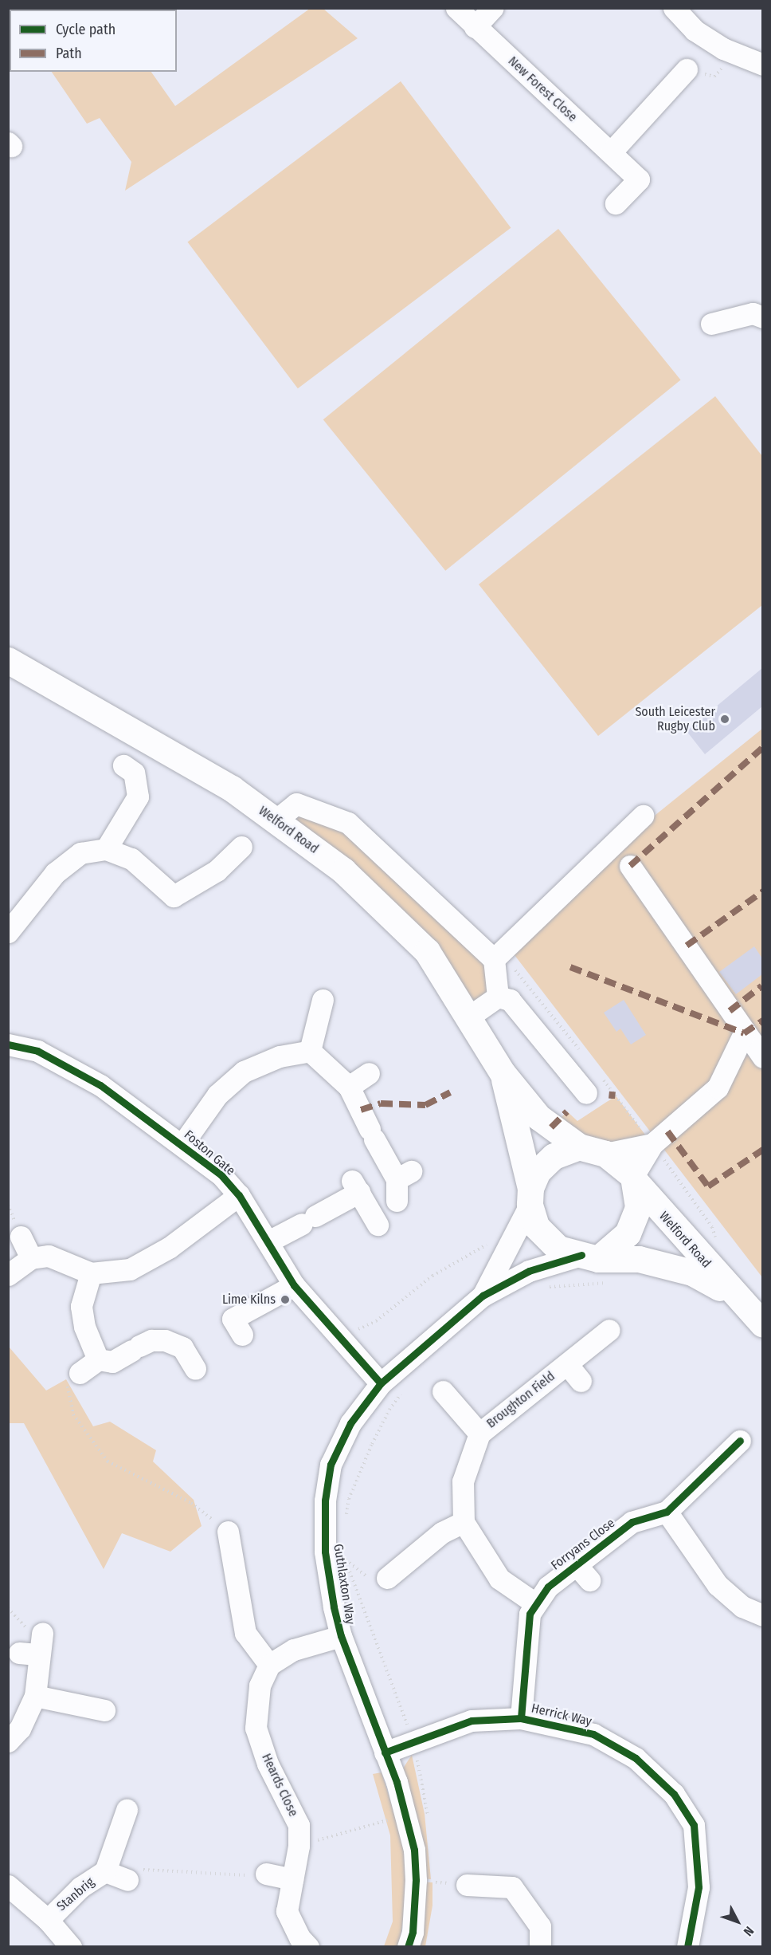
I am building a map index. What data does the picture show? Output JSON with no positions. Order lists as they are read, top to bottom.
{
  "streets": {
    "main road": ["Welford Road"],
    "street": [
      "New Forest Close",
      "Foston Gate",
      "Broughton Field",
      "Forryans Close",
      "Guthlaxton Way",
      "Herrick Way",
      "Heards Close",
      "Stanbrig"
    ]
  },
  "crossings": [
    ["Welford Road", "Guthlaxton Way"],
    ["Foston Gate", "Guthlaxton Way"],
    ["Forryans Close", "Herrick Way"],
    ["Guthlaxton Way", "Herrick Way"]
  ],
  "places": ["South Leicester Rugby Club", "Lime Kilns"],
  "legend": ["Cycle path", "Path"],
  "north": "bottom right"
}
